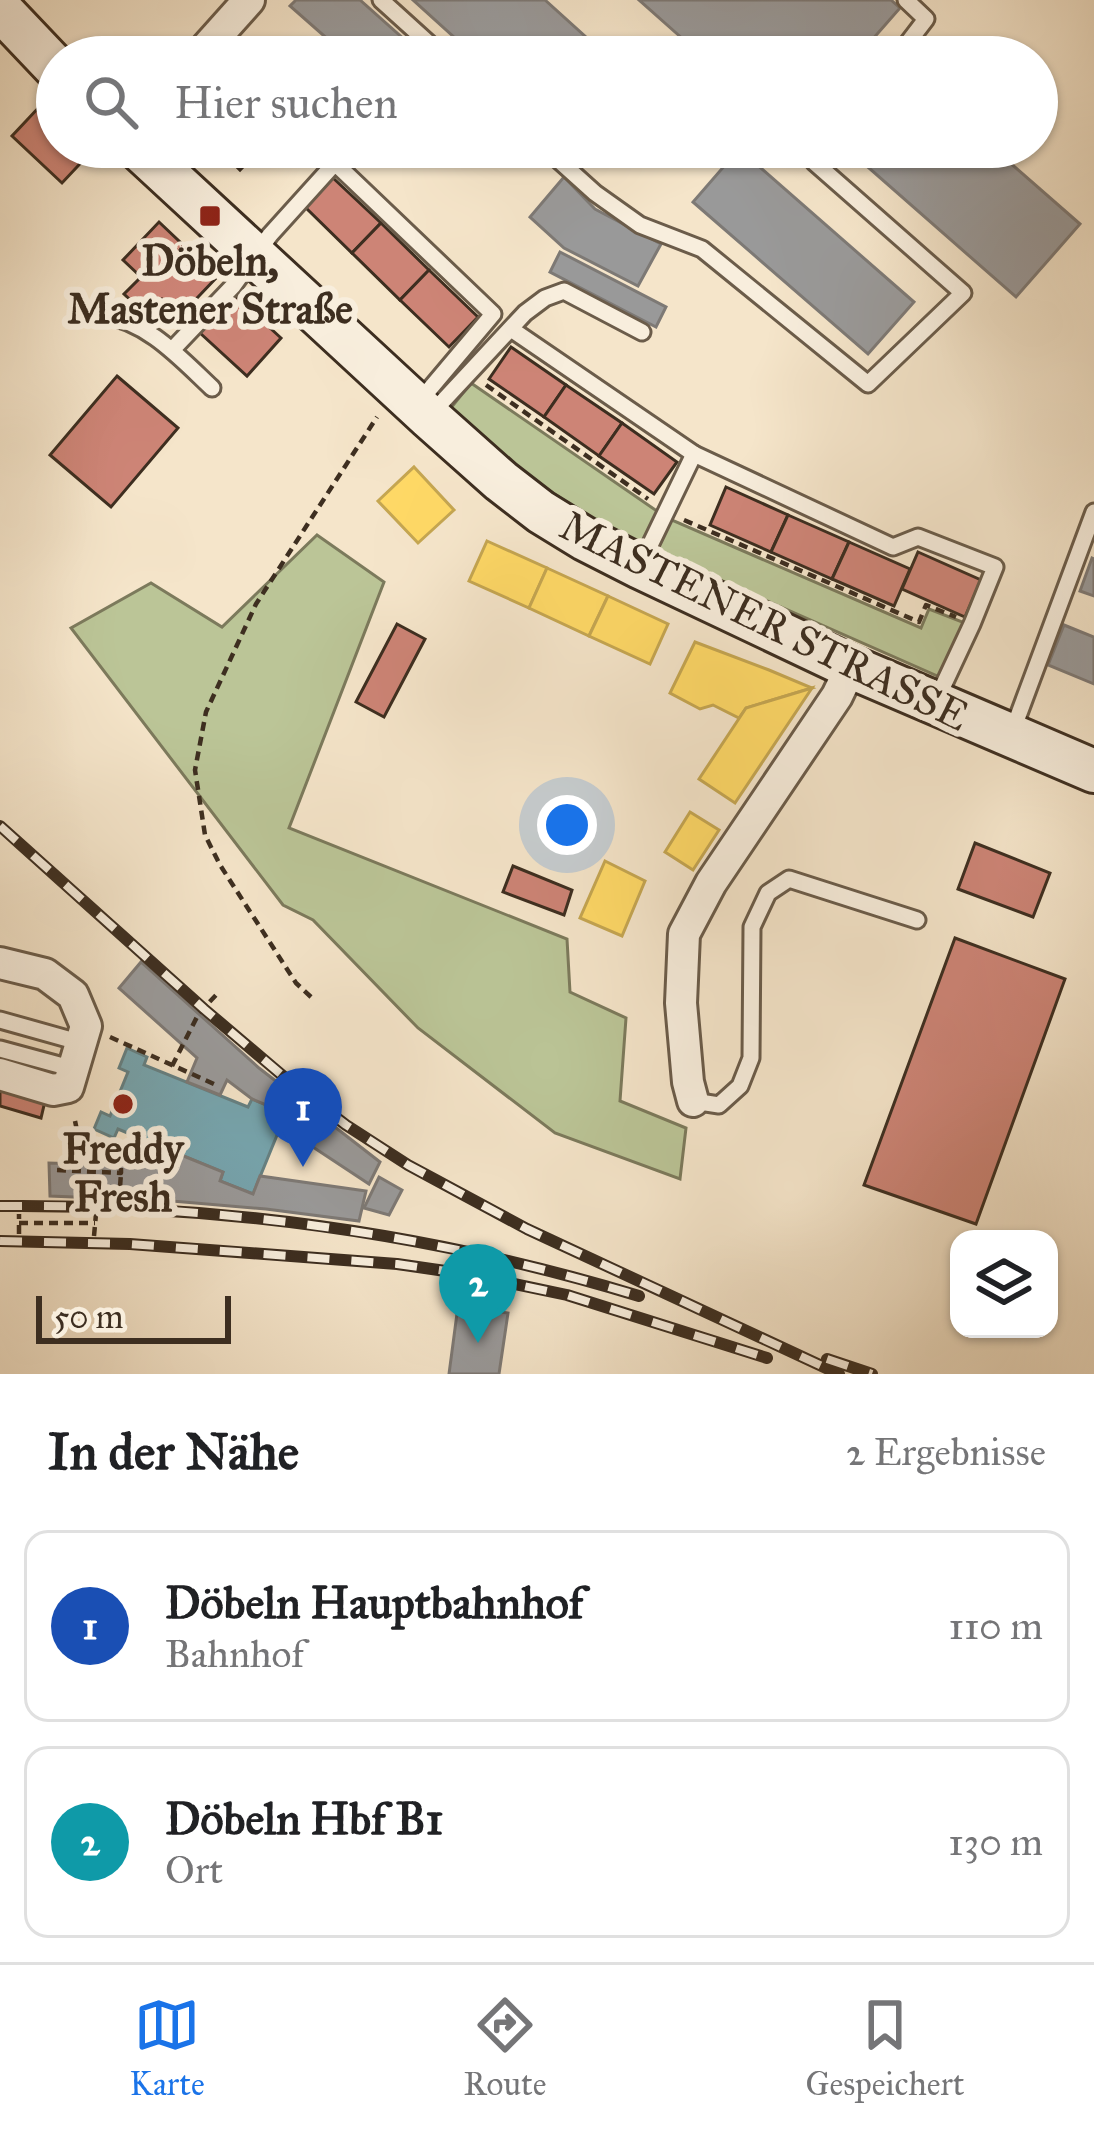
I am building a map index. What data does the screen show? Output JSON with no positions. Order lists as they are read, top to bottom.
{
  "streets": {
    "main road": ["MASTENER STRASSE"]
  },
  "places": {
    "transit": ["Döbeln, Mastener Straße"],
    "other": ["Freddy Fresh"]
  },
  "scale_bar": "50 m",
  "page": {
    "search": "Hier suchen",
    "pins": ["1", "2"],
    "scale": "50 m",
    "heading": ["In der Nähe", "2 Ergebnisse"],
    "list": [
      {
        "mark": "1",
        "name": "Döbeln Hauptbahnhof",
        "note": "Bahnhof",
        "value": "110 m"
      },
      {
        "mark": "2",
        "name": "Döbeln Hbf B1",
        "note": "Ort",
        "value": "130 m"
      }
    ],
    "nav": ["Karte", "Route", "Gespeichert"]
  }
}
